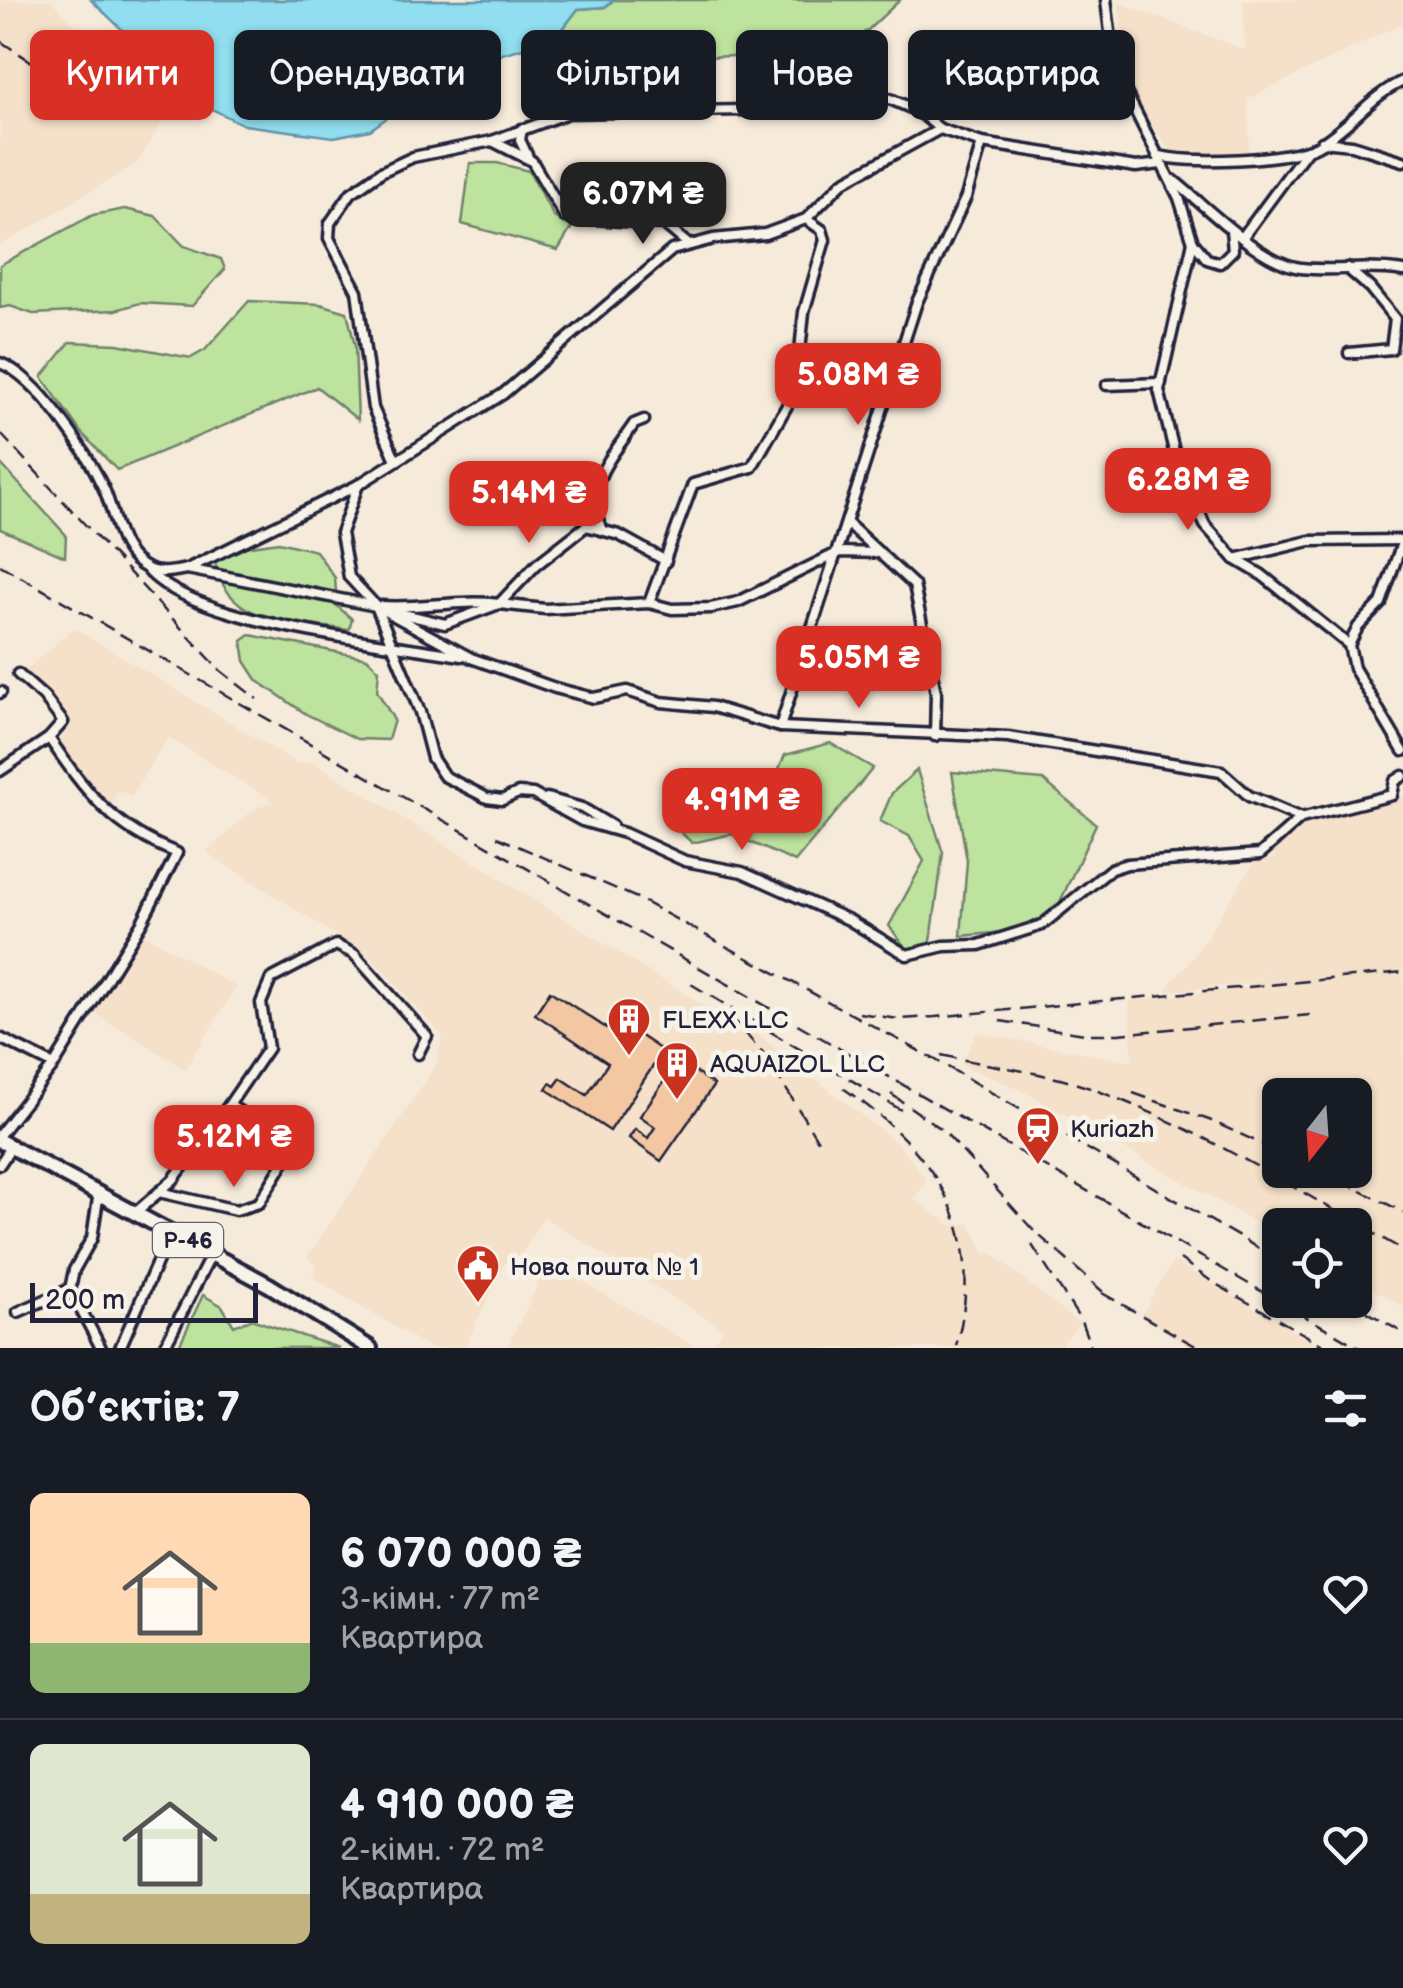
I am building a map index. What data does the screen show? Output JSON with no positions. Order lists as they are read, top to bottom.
{
  "streets": {
    "main road": ["Р-46"]
  },
  "places": {
    "building": ["FLEXX LLC", "AQUAIZOL LLC"],
    "station": ["Kuriazh"],
    "public building": ["Нова пошта № 1"]
  },
  "scale_bar": "200 m",
  "north": "bottom",
  "page": {
    "chip": [
      "Купити",
      "Орендувати",
      "Фільтри",
      "Нове",
      "Квартира"
    ],
    "price": [
      "6.07M ₴",
      "5.08M ₴",
      "6.28M ₴",
      "5.14M ₴",
      "5.05M ₴",
      "4.91M ₴",
      "5.12M ₴"
    ],
    "scale": "200 m",
    "heading": "Об’єктів: 7",
    "list": [
      {
        "name": "6 070 000 ₴",
        "note": "3-кімн. · 77 m² · Квартира"
      },
      {
        "name": "4 910 000 ₴",
        "note": "2-кімн. · 72 m² · Квартира"
      }
    ]
  }
}
